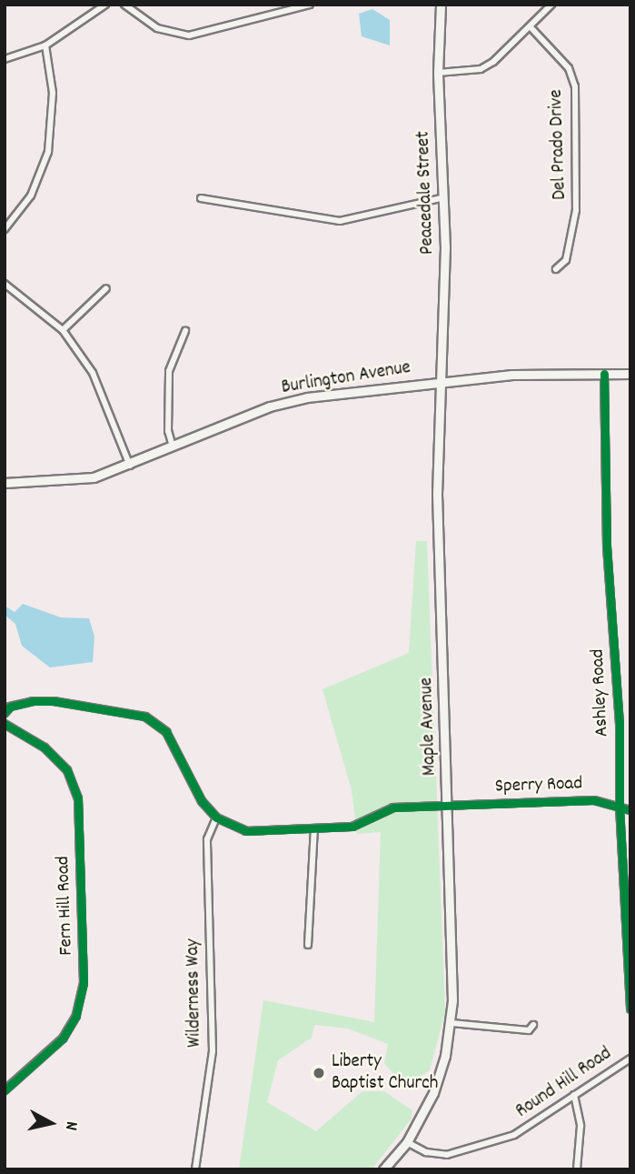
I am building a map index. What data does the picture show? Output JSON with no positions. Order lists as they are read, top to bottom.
{
  "streets": {
    "main road": ["Peacedale Street", "Burlington Avenue", "Maple Avenue"],
    "street": [
      "Del Prado Drive",
      "Ashley Road",
      "Sperry Road",
      "Fern Hill Road",
      "Wilderness Way",
      "Round Hill Road"
    ]
  },
  "crossings": [
    ["Peacedale Street", "Burlington Avenue"],
    ["Peacedale Street", "Maple Avenue"],
    ["Burlington Avenue", "Ashley Road"],
    ["Burlington Avenue", "Maple Avenue"],
    ["Ashley Road", "Sperry Road"],
    ["Maple Avenue", "Sperry Road"],
    ["Maple Avenue", "Round Hill Road"],
    ["Sperry Road", "Wilderness Way"]
  ],
  "places": ["Liberty Baptist Church"],
  "north": "right"
}
